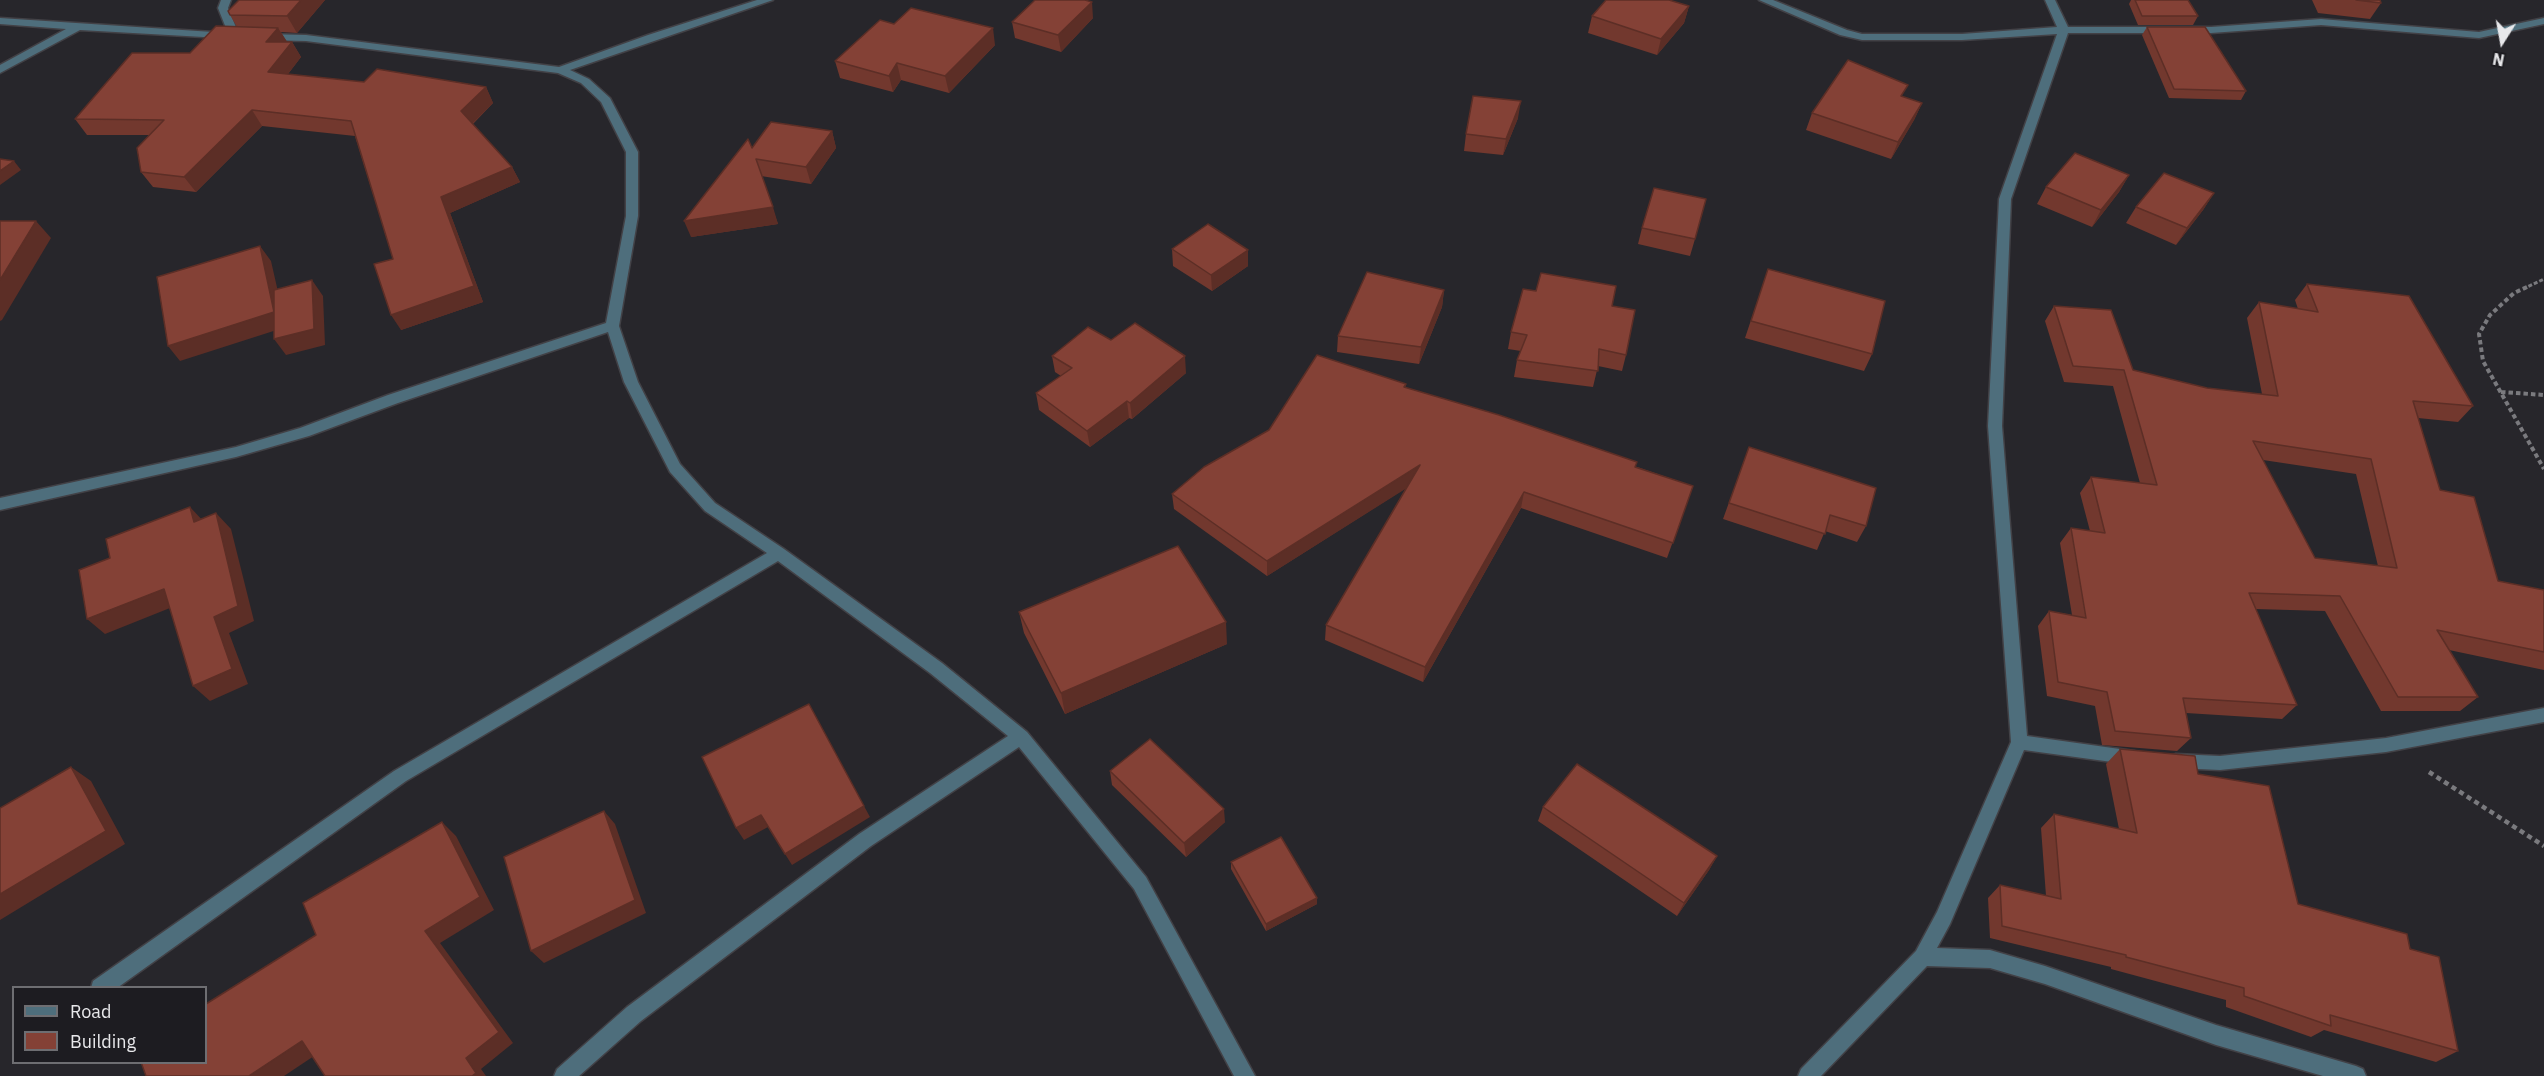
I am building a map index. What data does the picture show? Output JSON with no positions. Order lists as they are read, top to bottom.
{
  "legend": ["Road", "Building"],
  "north": "bottom"
}
